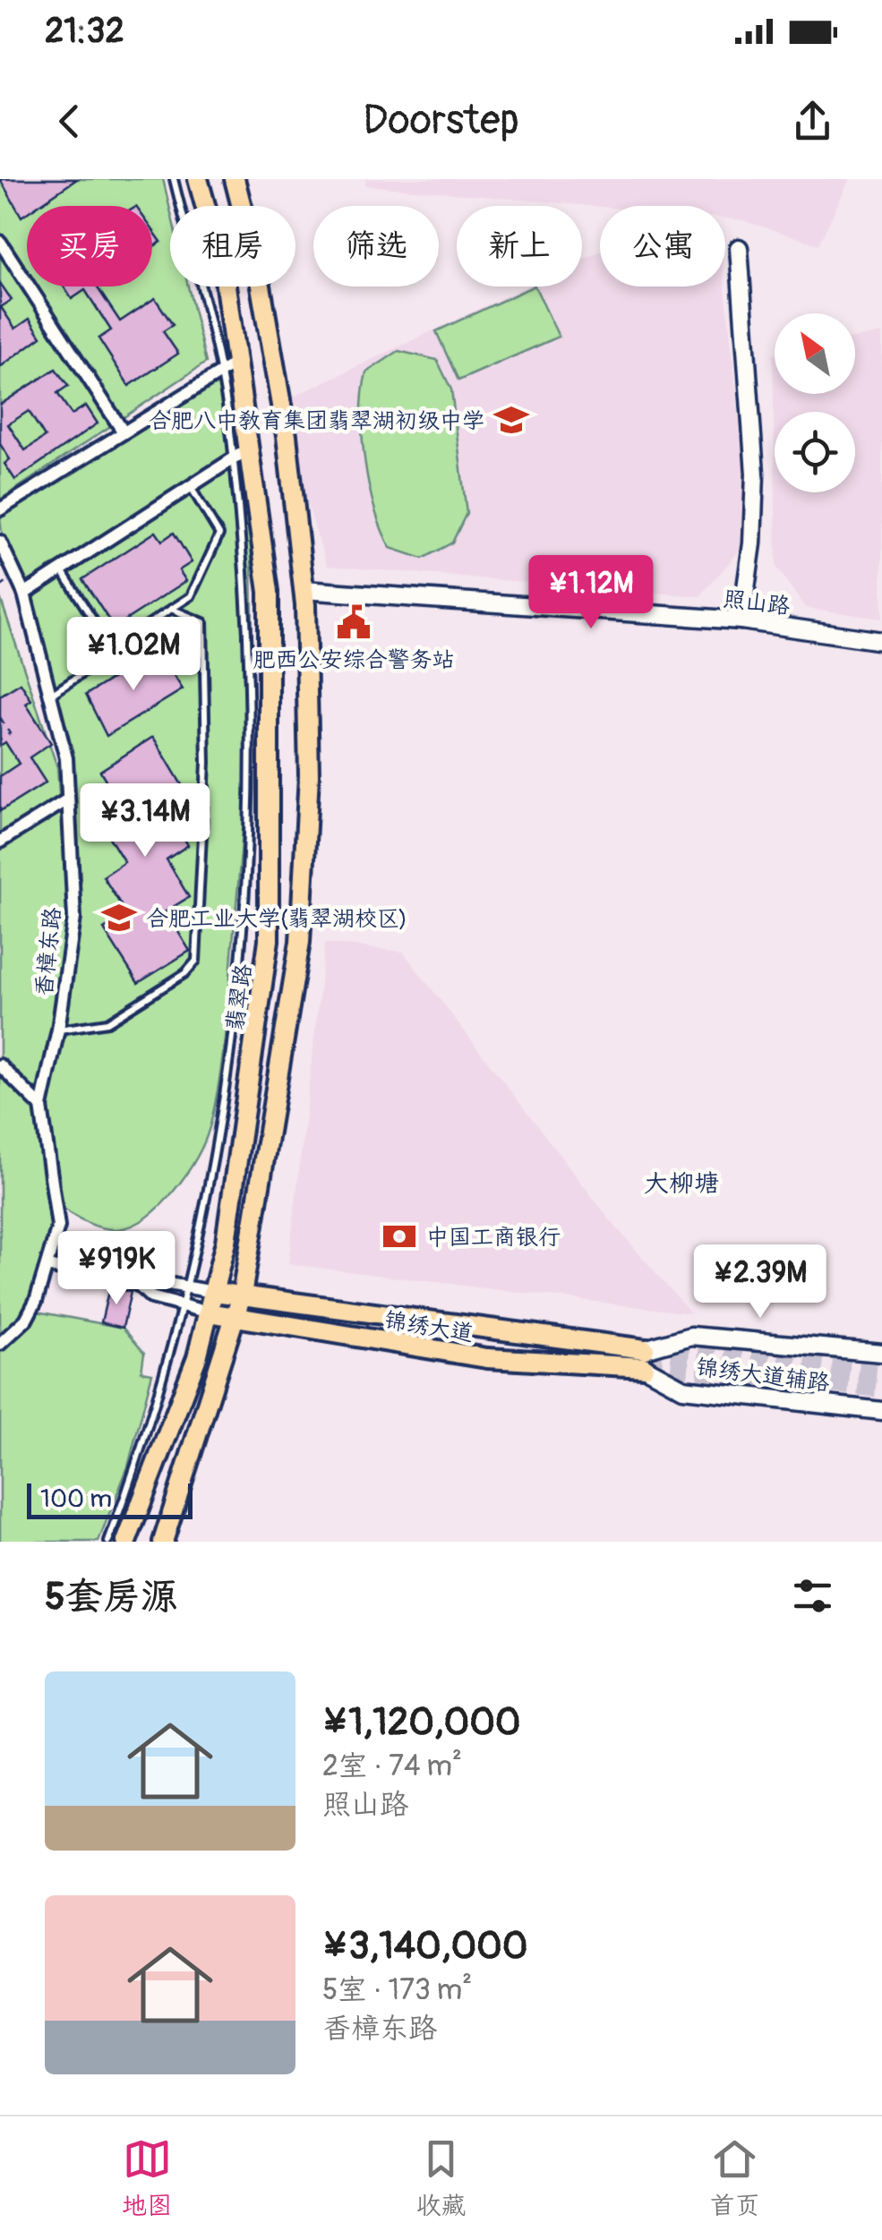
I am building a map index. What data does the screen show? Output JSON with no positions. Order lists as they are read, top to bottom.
{
  "streets": {
    "main road": ["翡翠路", "锦绣大道"],
    "street": ["照山路", "香樟东路", "锦绣大道辅路"]
  },
  "crossings": [
    ["翡翠路", "锦绣大道"],
    ["锦绣大道", "锦绣大道辅路"]
  ],
  "districts": ["大柳塘"],
  "places": {
    "school or university": ["合肥八中教育集团翡翠湖初级中学", "合肥工业大学(翡翠湖校区)"],
    "public building": ["肥西公安综合警务站"],
    "bank": ["中国工商银行"]
  },
  "scale_bar": "100 m",
  "north": "top left",
  "page": {
    "status": "21:32",
    "header": "Doorstep",
    "chip": [
      "买房",
      "租房",
      "筛选",
      "新上",
      "公寓"
    ],
    "price": [
      "¥1.12M",
      "¥1.02M",
      "¥3.14M",
      "¥919K",
      "¥2.39M"
    ],
    "scale": "100 m",
    "heading": "5套房源",
    "list": [
      {
        "name": "¥1,120,000",
        "note": "2室 · 74 m² · 照山路"
      },
      {
        "name": "¥3,140,000",
        "note": "5室 · 173 m² · 香樟东路"
      }
    ],
    "tabs": ["地图", "收藏", "首页"]
  }
}
